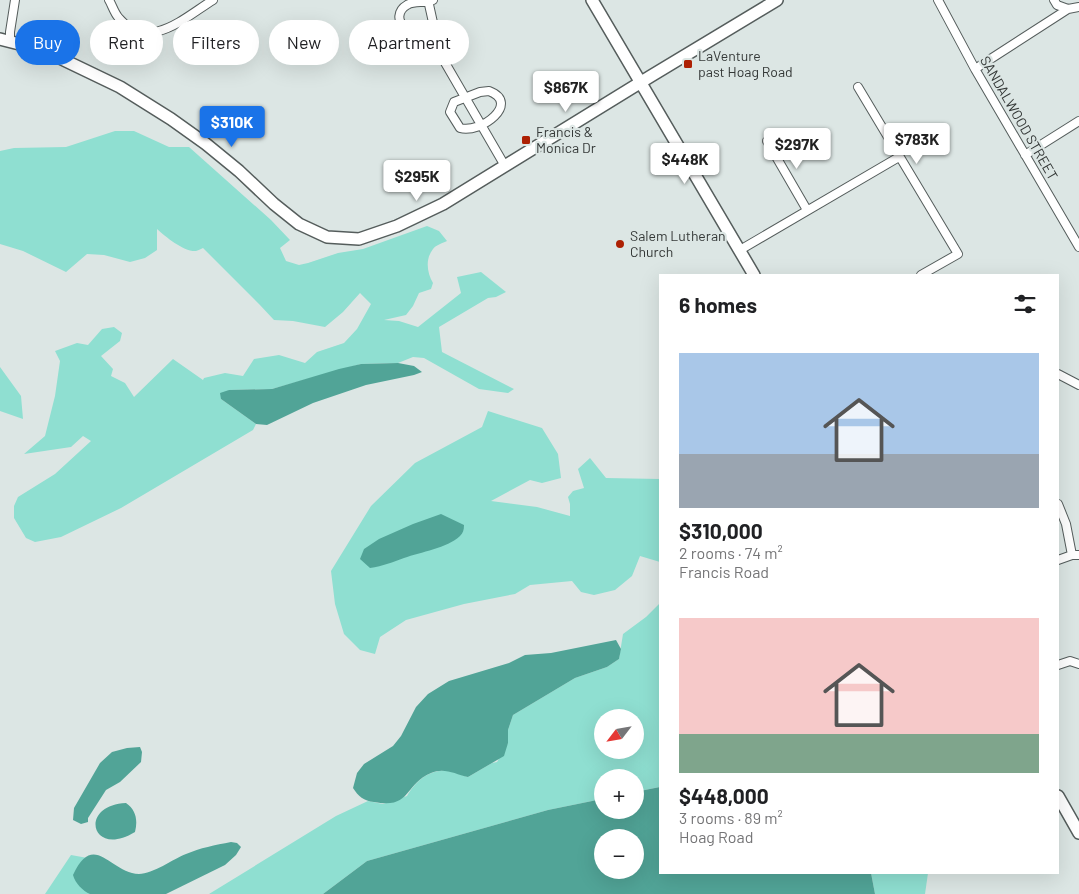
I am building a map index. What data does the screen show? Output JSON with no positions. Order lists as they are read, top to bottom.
{
  "streets": {
    "street": ["SANDALWOOD STREET"]
  },
  "places": {
    "transit": ["LaVenture past Hoag Road", "Francis & Monica Dr"],
    "other": ["Salem Lutheran Church"]
  },
  "north": "bottom left",
  "page": {
    "chip": [
      "Buy",
      "Rent",
      "Filters",
      "New",
      "Apartment"
    ],
    "price": [
      "$867K",
      "$310K",
      "$783K",
      "$297K",
      "$448K",
      "$295K"
    ],
    "heading": "6 homes",
    "list": [
      {
        "name": "$310,000",
        "note": "2 rooms · 74 m² · Francis Road"
      },
      {
        "name": "$448,000",
        "note": "3 rooms · 89 m² · Hoag Road"
      }
    ],
    "map_buttons": ["+", "−"]
  }
}
